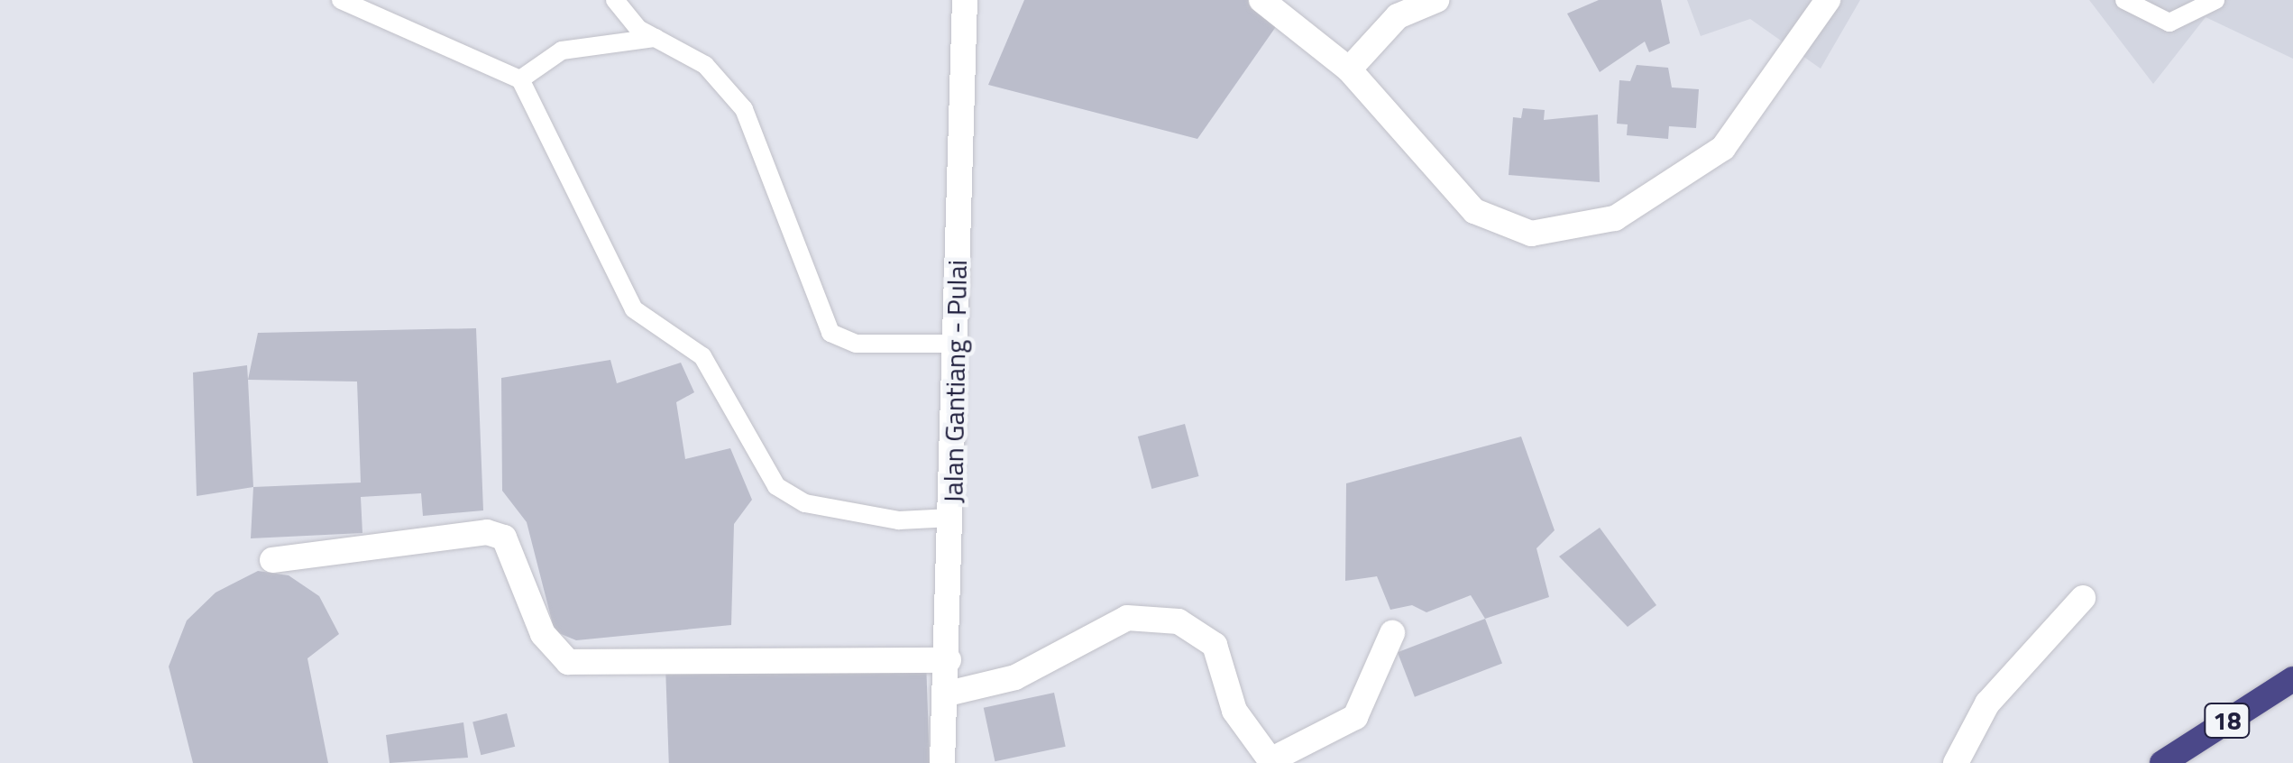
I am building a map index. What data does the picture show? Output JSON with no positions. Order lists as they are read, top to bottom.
{
  "streets": {
    "highway": ["18"],
    "street": ["Jalan Gantiang - Pulai"]
  }
}
